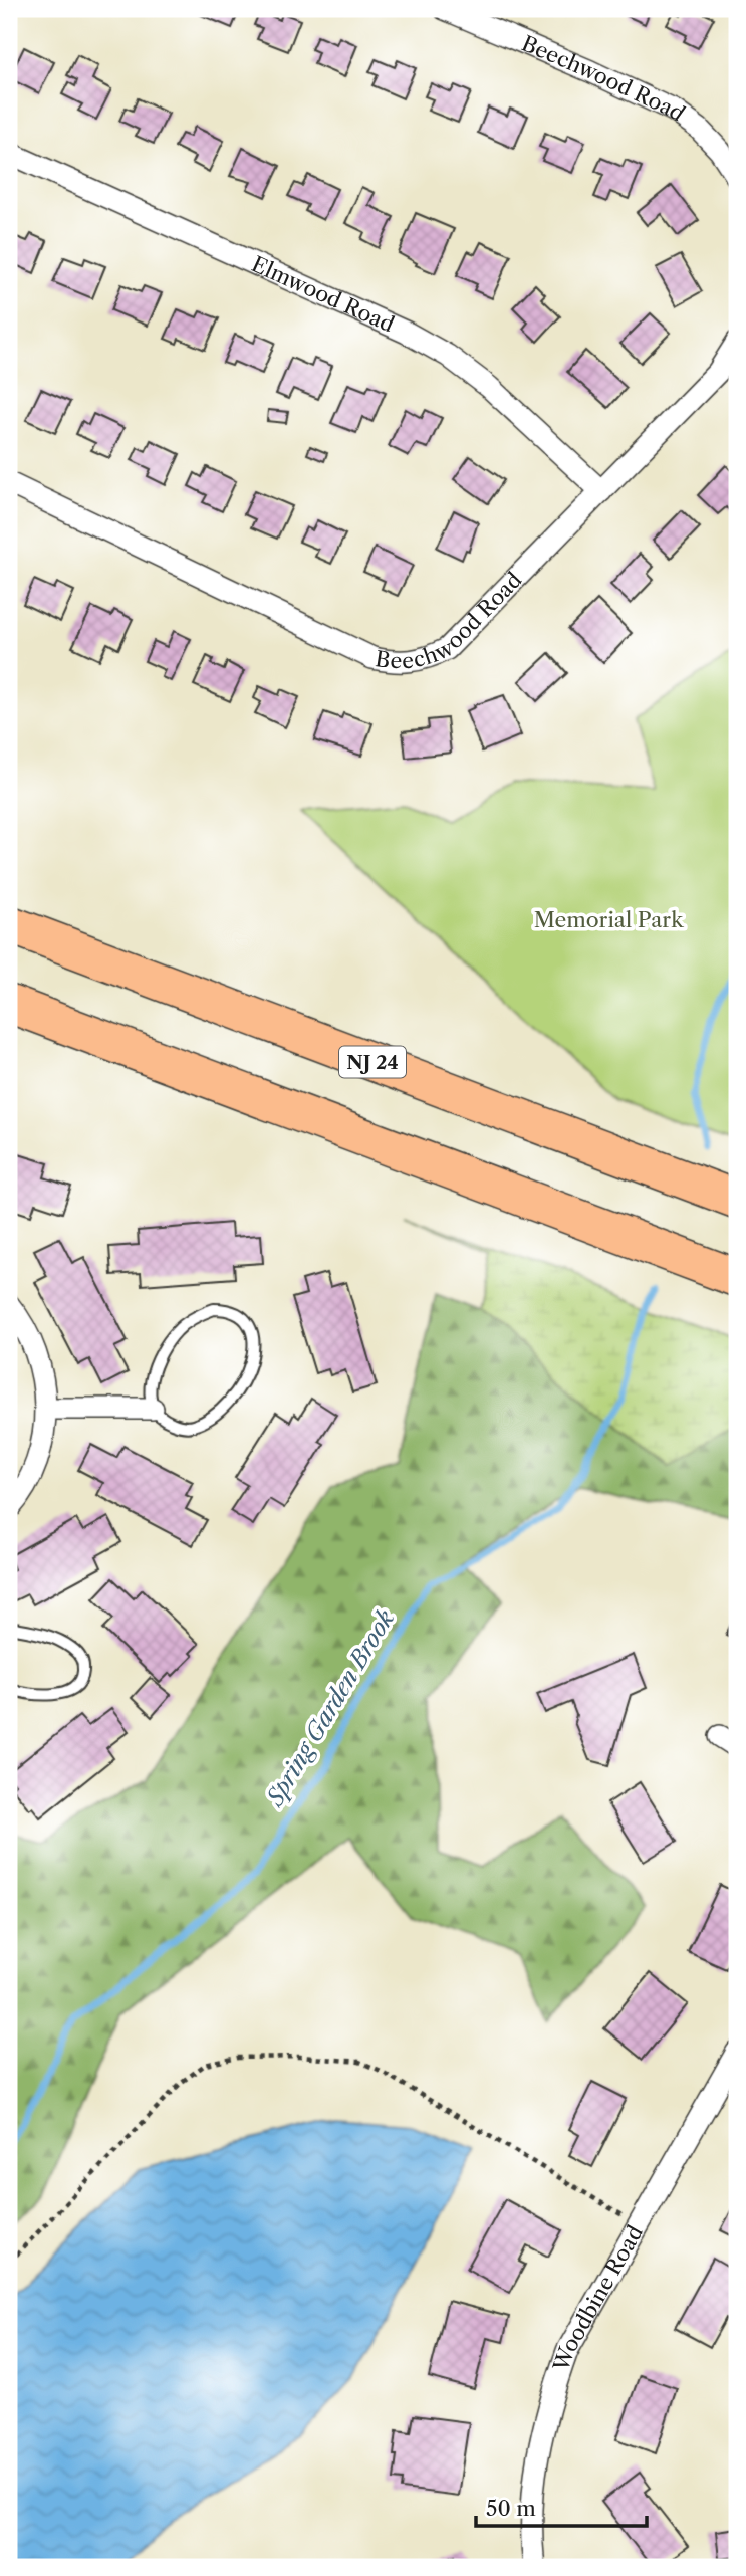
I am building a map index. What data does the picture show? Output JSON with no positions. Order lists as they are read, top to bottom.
{
  "streets": {
    "highway": ["NJ 24"],
    "street": ["Beechwood Road", "Elmwood Road", "Woodbine Road"]
  },
  "crossings": [
    ["Beechwood Road", "Elmwood Road"]
  ],
  "water": ["Spring Garden Brook"],
  "parks": ["Memorial Park"],
  "scale_bar": "50 m"
}
